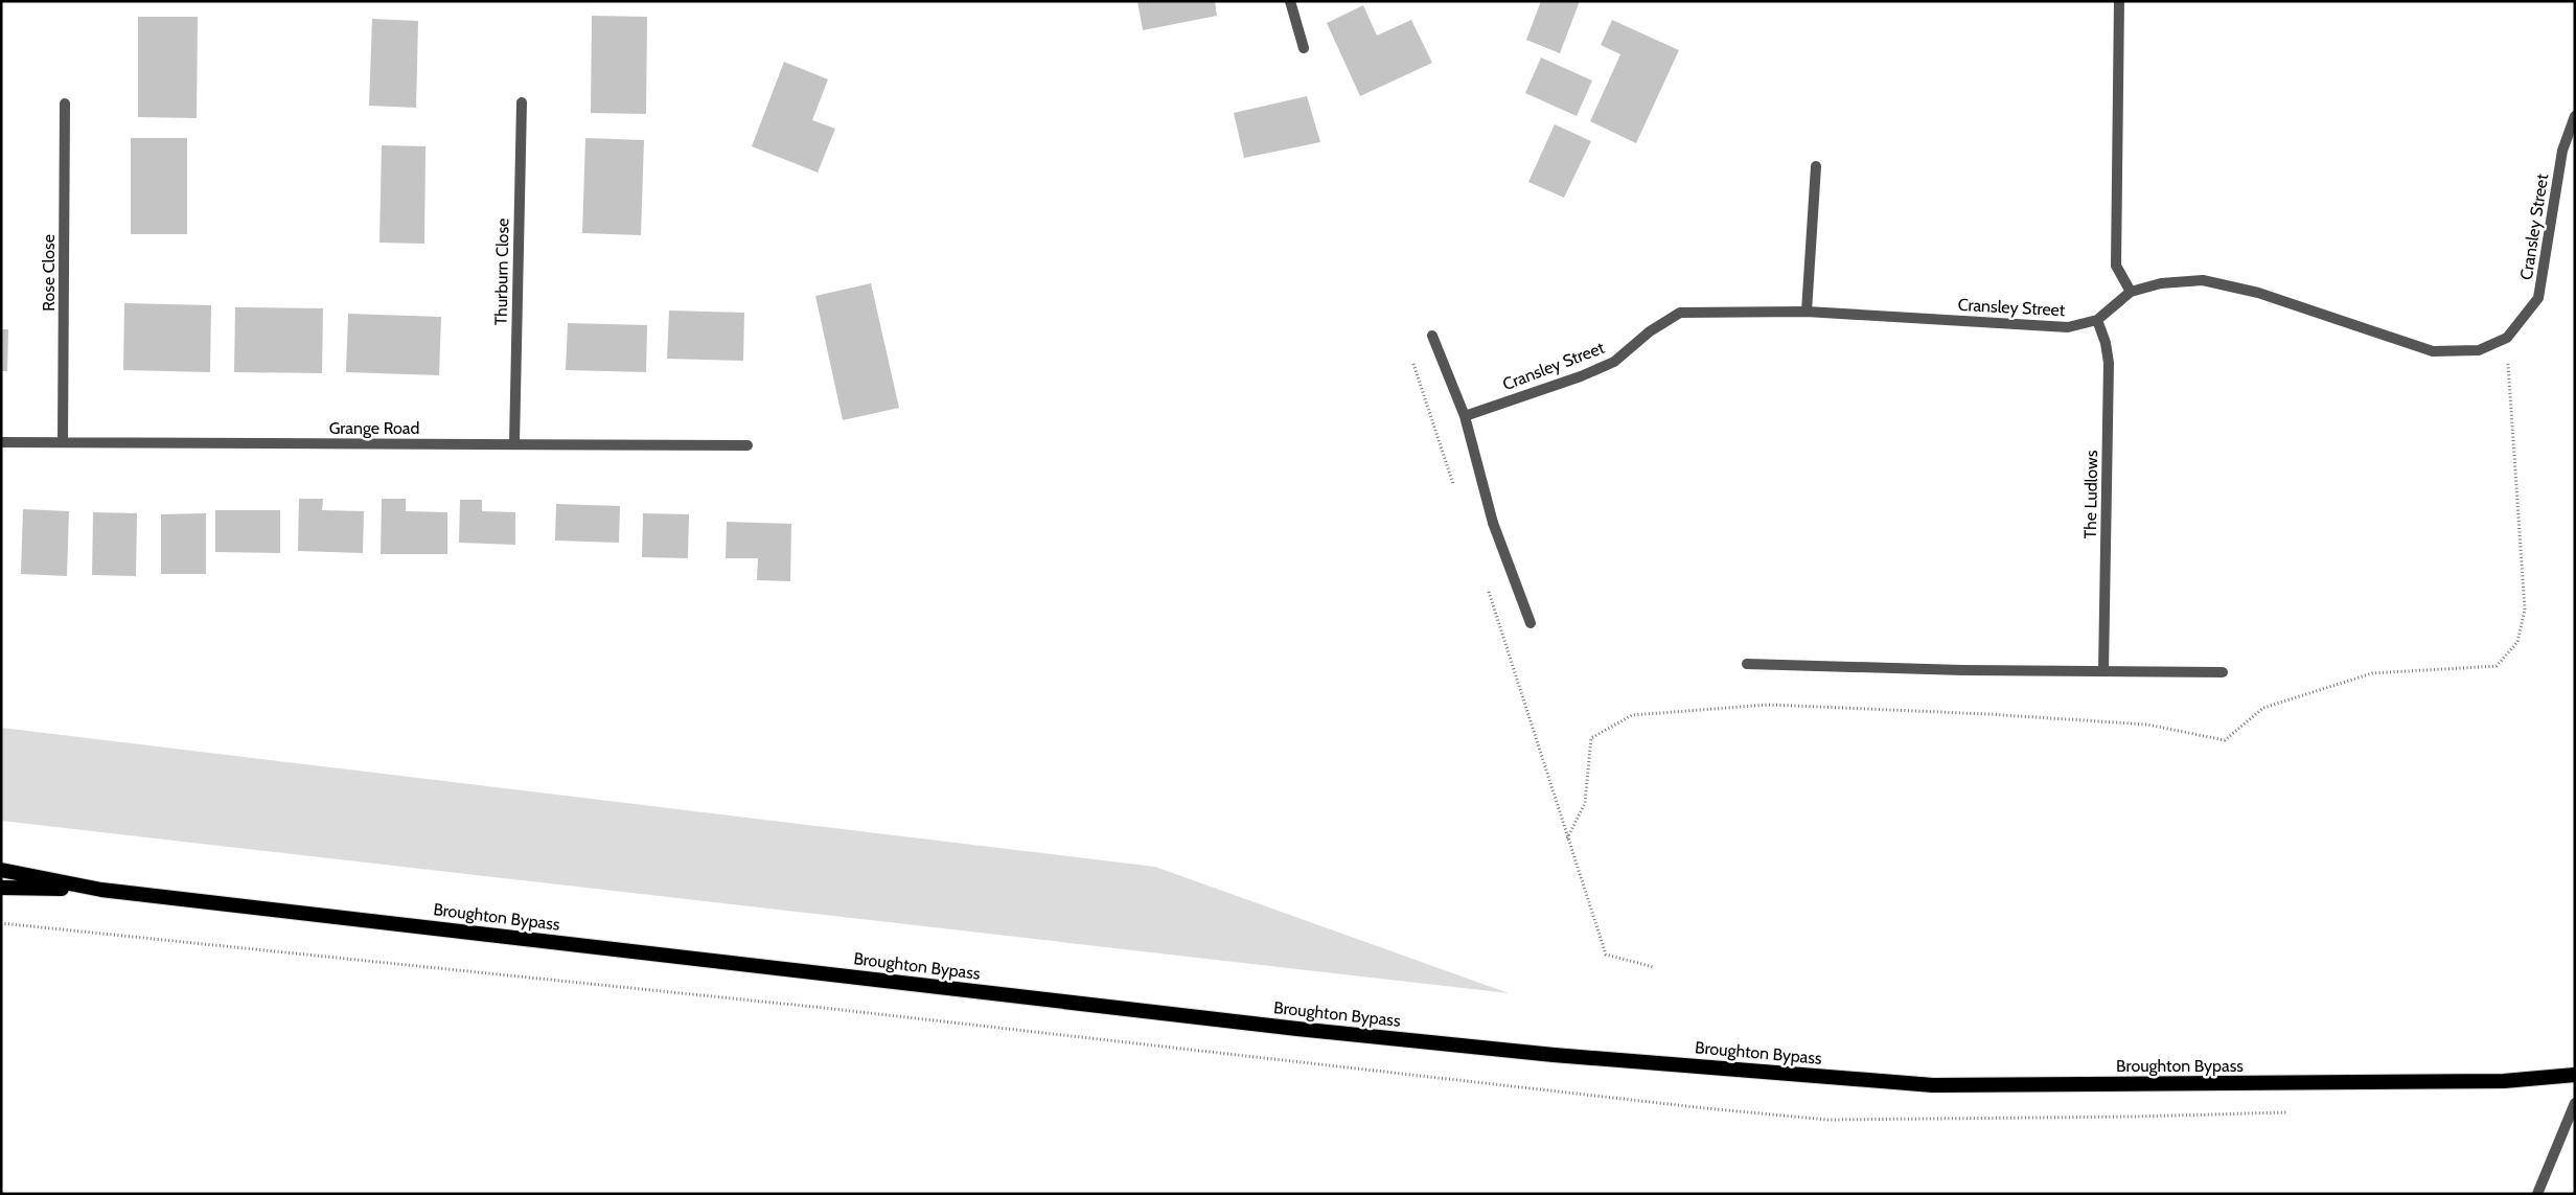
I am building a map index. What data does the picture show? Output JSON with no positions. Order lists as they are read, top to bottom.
{
  "streets": {
    "highway": ["Broughton Bypass"],
    "street": [
      "Cransley Street",
      "Thurburn Close",
      "Rose Close",
      "Grange Road",
      "The Ludlows"
    ]
  },
  "crossings": [
    ["Cransley Street", "The Ludlows"],
    ["Thurburn Close", "Grange Road"],
    ["Rose Close", "Grange Road"]
  ]
}
